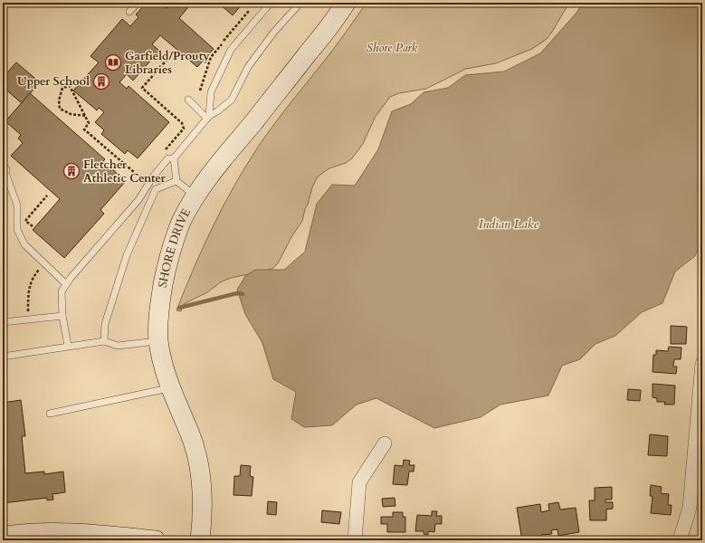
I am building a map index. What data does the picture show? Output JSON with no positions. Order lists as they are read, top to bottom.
{
  "streets": {
    "main road": ["SHORE DRIVE"]
  },
  "water": ["Indian Lake"],
  "parks": ["Shore Park"],
  "places": {
    "library": ["Garfield/Prouty Libraries"],
    "building": ["Upper School", "Fletcher Athletic Center"]
  }
}
